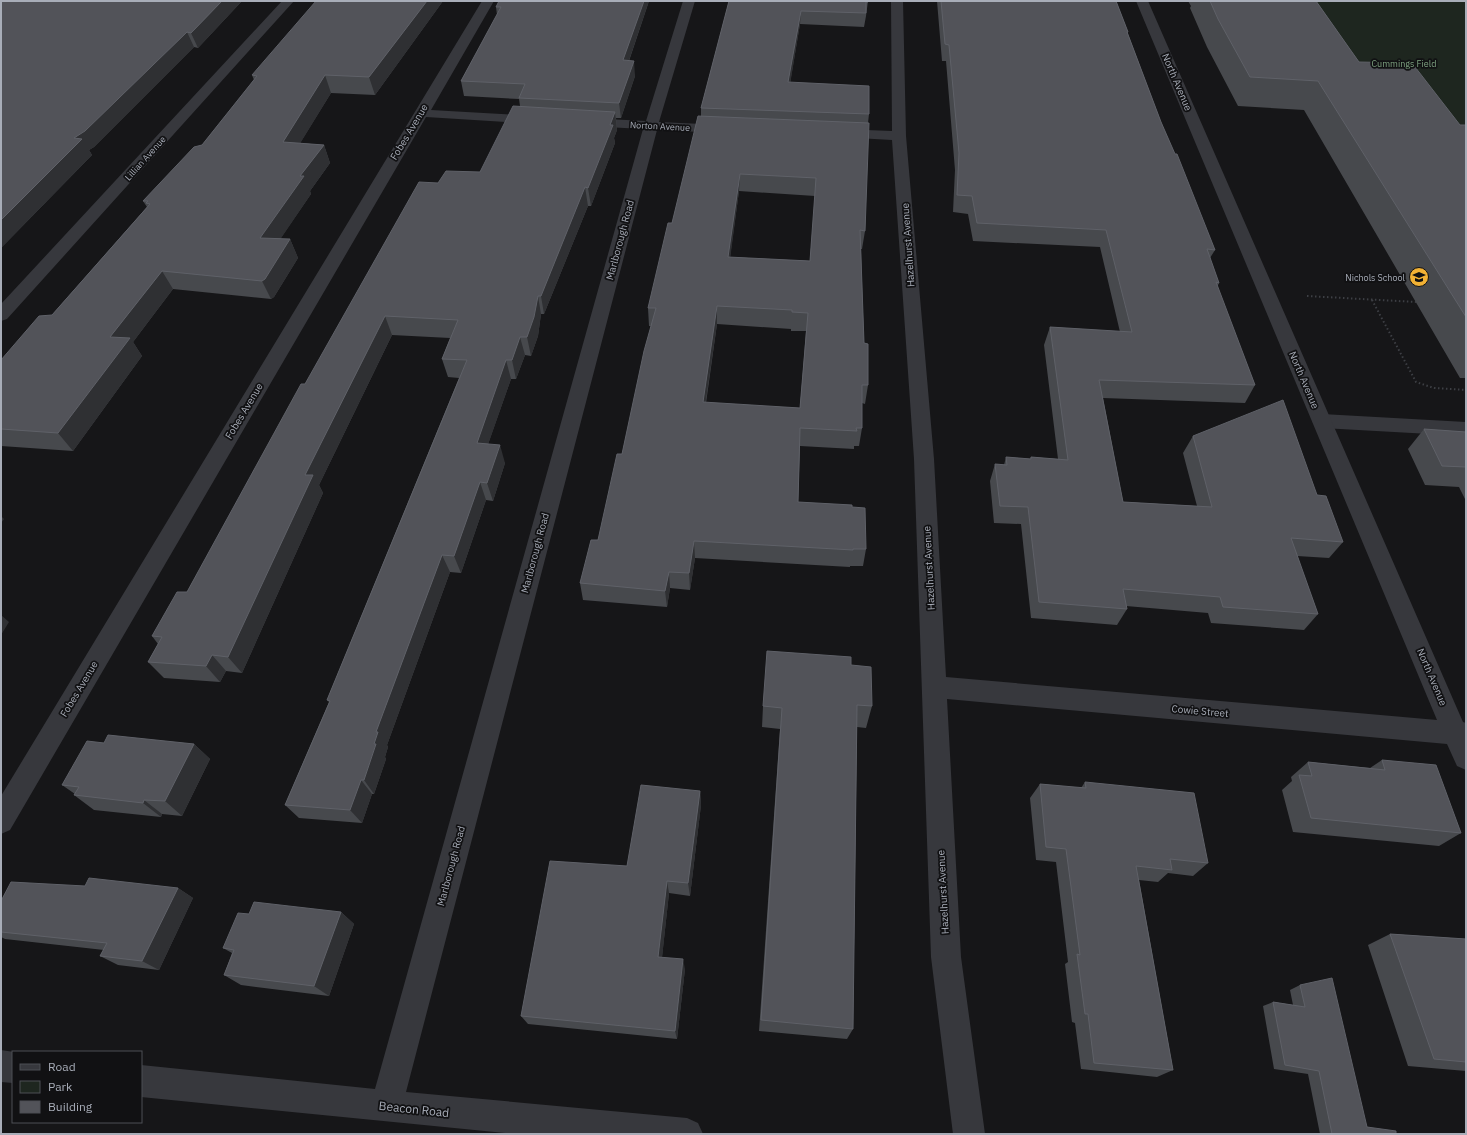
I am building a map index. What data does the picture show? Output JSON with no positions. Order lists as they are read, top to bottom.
{
  "streets": {
    "street": [
      "North Avenue",
      "Norton Avenue",
      "Fobes Avenue",
      "Lillian Avenue",
      "Marlborough Road",
      "Hazelhurst Avenue",
      "Cowie Street",
      "Beacon Road"
    ]
  },
  "crossings": [
    ["North Avenue", "Cowie Street"],
    ["Norton Avenue", "Marlborough Road"],
    ["Marlborough Road", "Beacon Road"],
    ["Hazelhurst Avenue", "Cowie Street"]
  ],
  "parks": ["Cummings Field"],
  "places": {
    "school or university": ["Nichols School"]
  },
  "legend": ["Road", "Park", "Building"]
}
